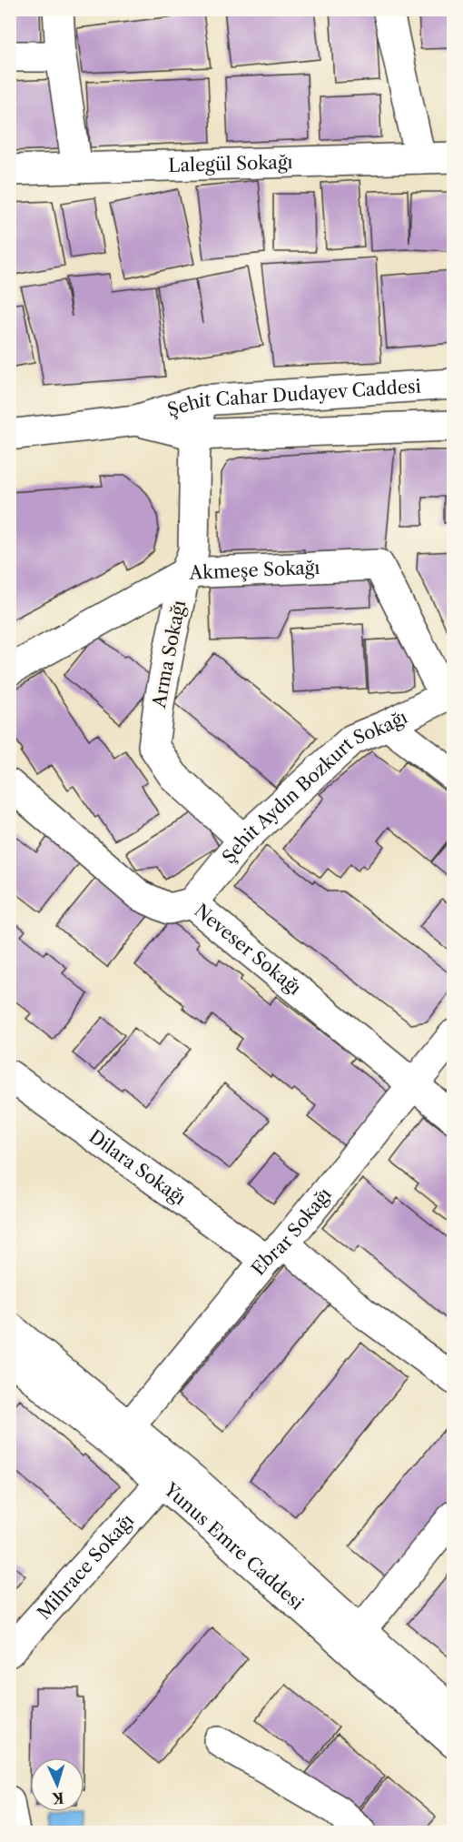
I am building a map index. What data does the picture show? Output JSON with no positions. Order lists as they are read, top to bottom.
{
  "streets": {
    "street": [
      "Lalegül Sokağı",
      "Şehit Cahar Dudayev Caddesi",
      "Akmeşe Sokağı",
      "Arma Sokağı",
      "Şehit Aydın Bozkurt Sokağı",
      "Neveser Sokağı",
      "Dilara Sokağı",
      "Ebrar Sokağı",
      "Yunus Emre Caddesi",
      "Mihrace Sokağı"
    ]
  },
  "crossings": [
    ["Şehit Cahar Dudayev Caddesi", "Arma Sokağı"],
    ["Akmeşe Sokağı", "Arma Sokağı"],
    ["Akmeşe Sokağı", "Şehit Aydın Bozkurt Sokağı"],
    ["Arma Sokağı", "Şehit Aydın Bozkurt Sokağı"],
    ["Şehit Aydın Bozkurt Sokağı", "Neveser Sokağı"],
    ["Neveser Sokağı", "Ebrar Sokağı"],
    ["Dilara Sokağı", "Ebrar Sokağı"],
    ["Ebrar Sokağı", "Yunus Emre Caddesi"],
    ["Yunus Emre Caddesi", "Mihrace Sokağı"]
  ],
  "north": "bottom"
}
